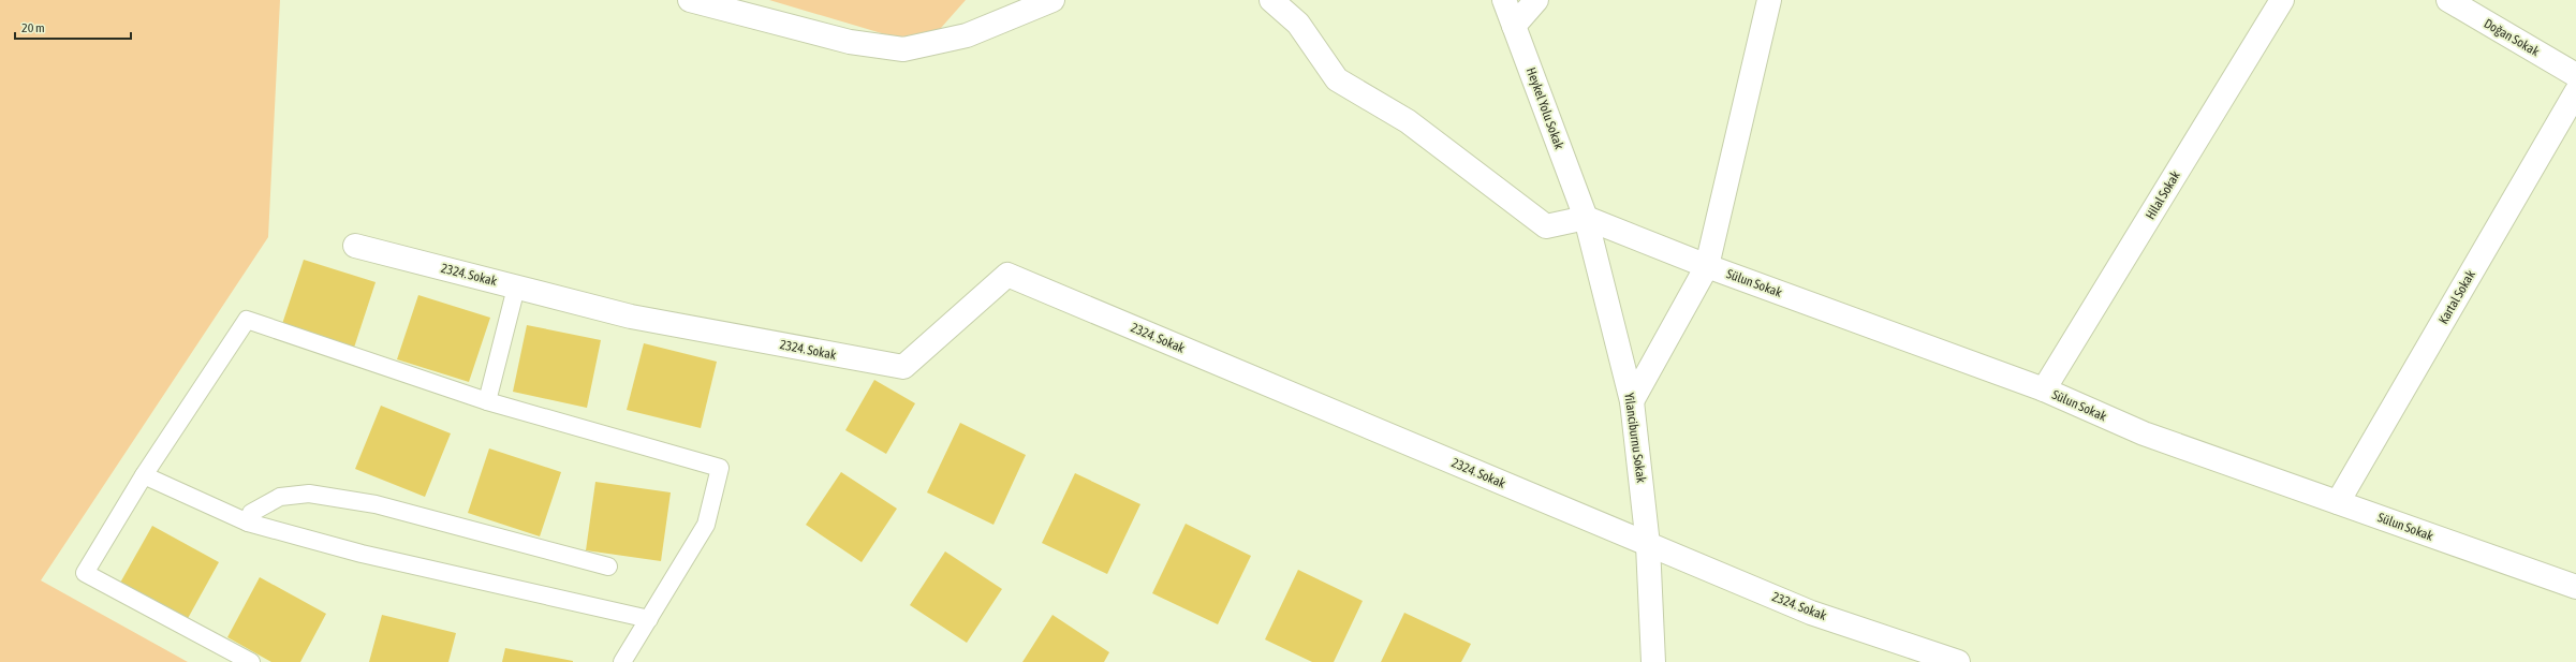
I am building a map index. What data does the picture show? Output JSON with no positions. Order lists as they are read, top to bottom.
{
  "streets": {
    "street": [
      "Doğan Sokak",
      "Heykel Yolu Sokak",
      "Hilal Sokak",
      "2324. Sokak",
      "Sülun Sokak",
      "Kartal Sokak",
      "Yilanciburnu Sokak"
    ]
  },
  "crossings": [
    ["Heykel Yolu Sokak", "Sülun Sokak"],
    ["Heykel Yolu Sokak", "Yilanciburnu Sokak"],
    ["Hilal Sokak", "Sülun Sokak"],
    ["2324. Sokak", "Yilanciburnu Sokak"],
    ["Sülun Sokak", "Kartal Sokak"],
    ["Sülun Sokak", "Yilanciburnu Sokak"]
  ],
  "scale_bar": "20 m"
}
